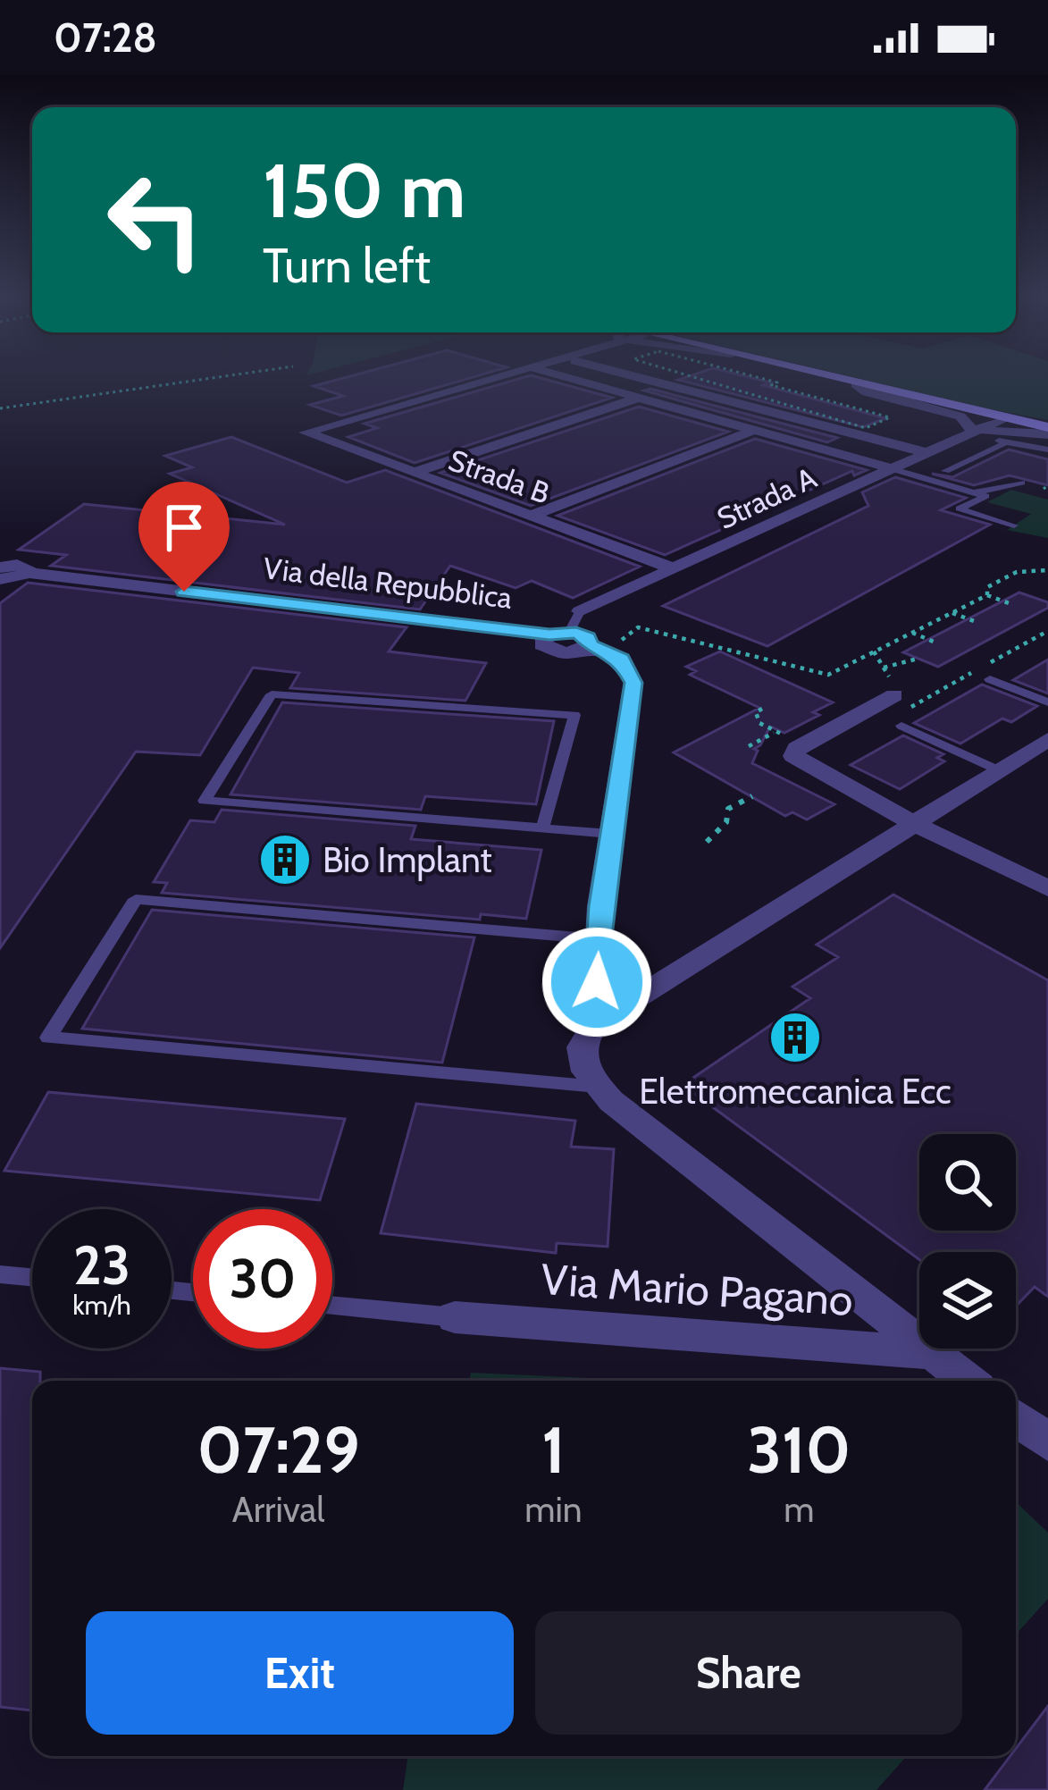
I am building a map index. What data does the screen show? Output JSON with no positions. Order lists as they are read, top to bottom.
{
  "streets": {
    "street": [
      "Strada B",
      "Strada A",
      "Via della Repubblica",
      "Via Mario Pagano"
    ]
  },
  "crossings": [
    ["Strada B", "Strada A"]
  ],
  "places": {
    "building": ["Bio Implant", "Elettromeccanica Ecc"]
  },
  "page": {
    "status": "07:28",
    "turn": ["150 m", "Turn left"],
    "speed": "23 km/h",
    "limit": "30",
    "eta": [
      "07:29",
      "Arrival",
      "1",
      "min",
      "310",
      "m"
    ],
    "buttons": ["Exit", "Share"]
  }
}
